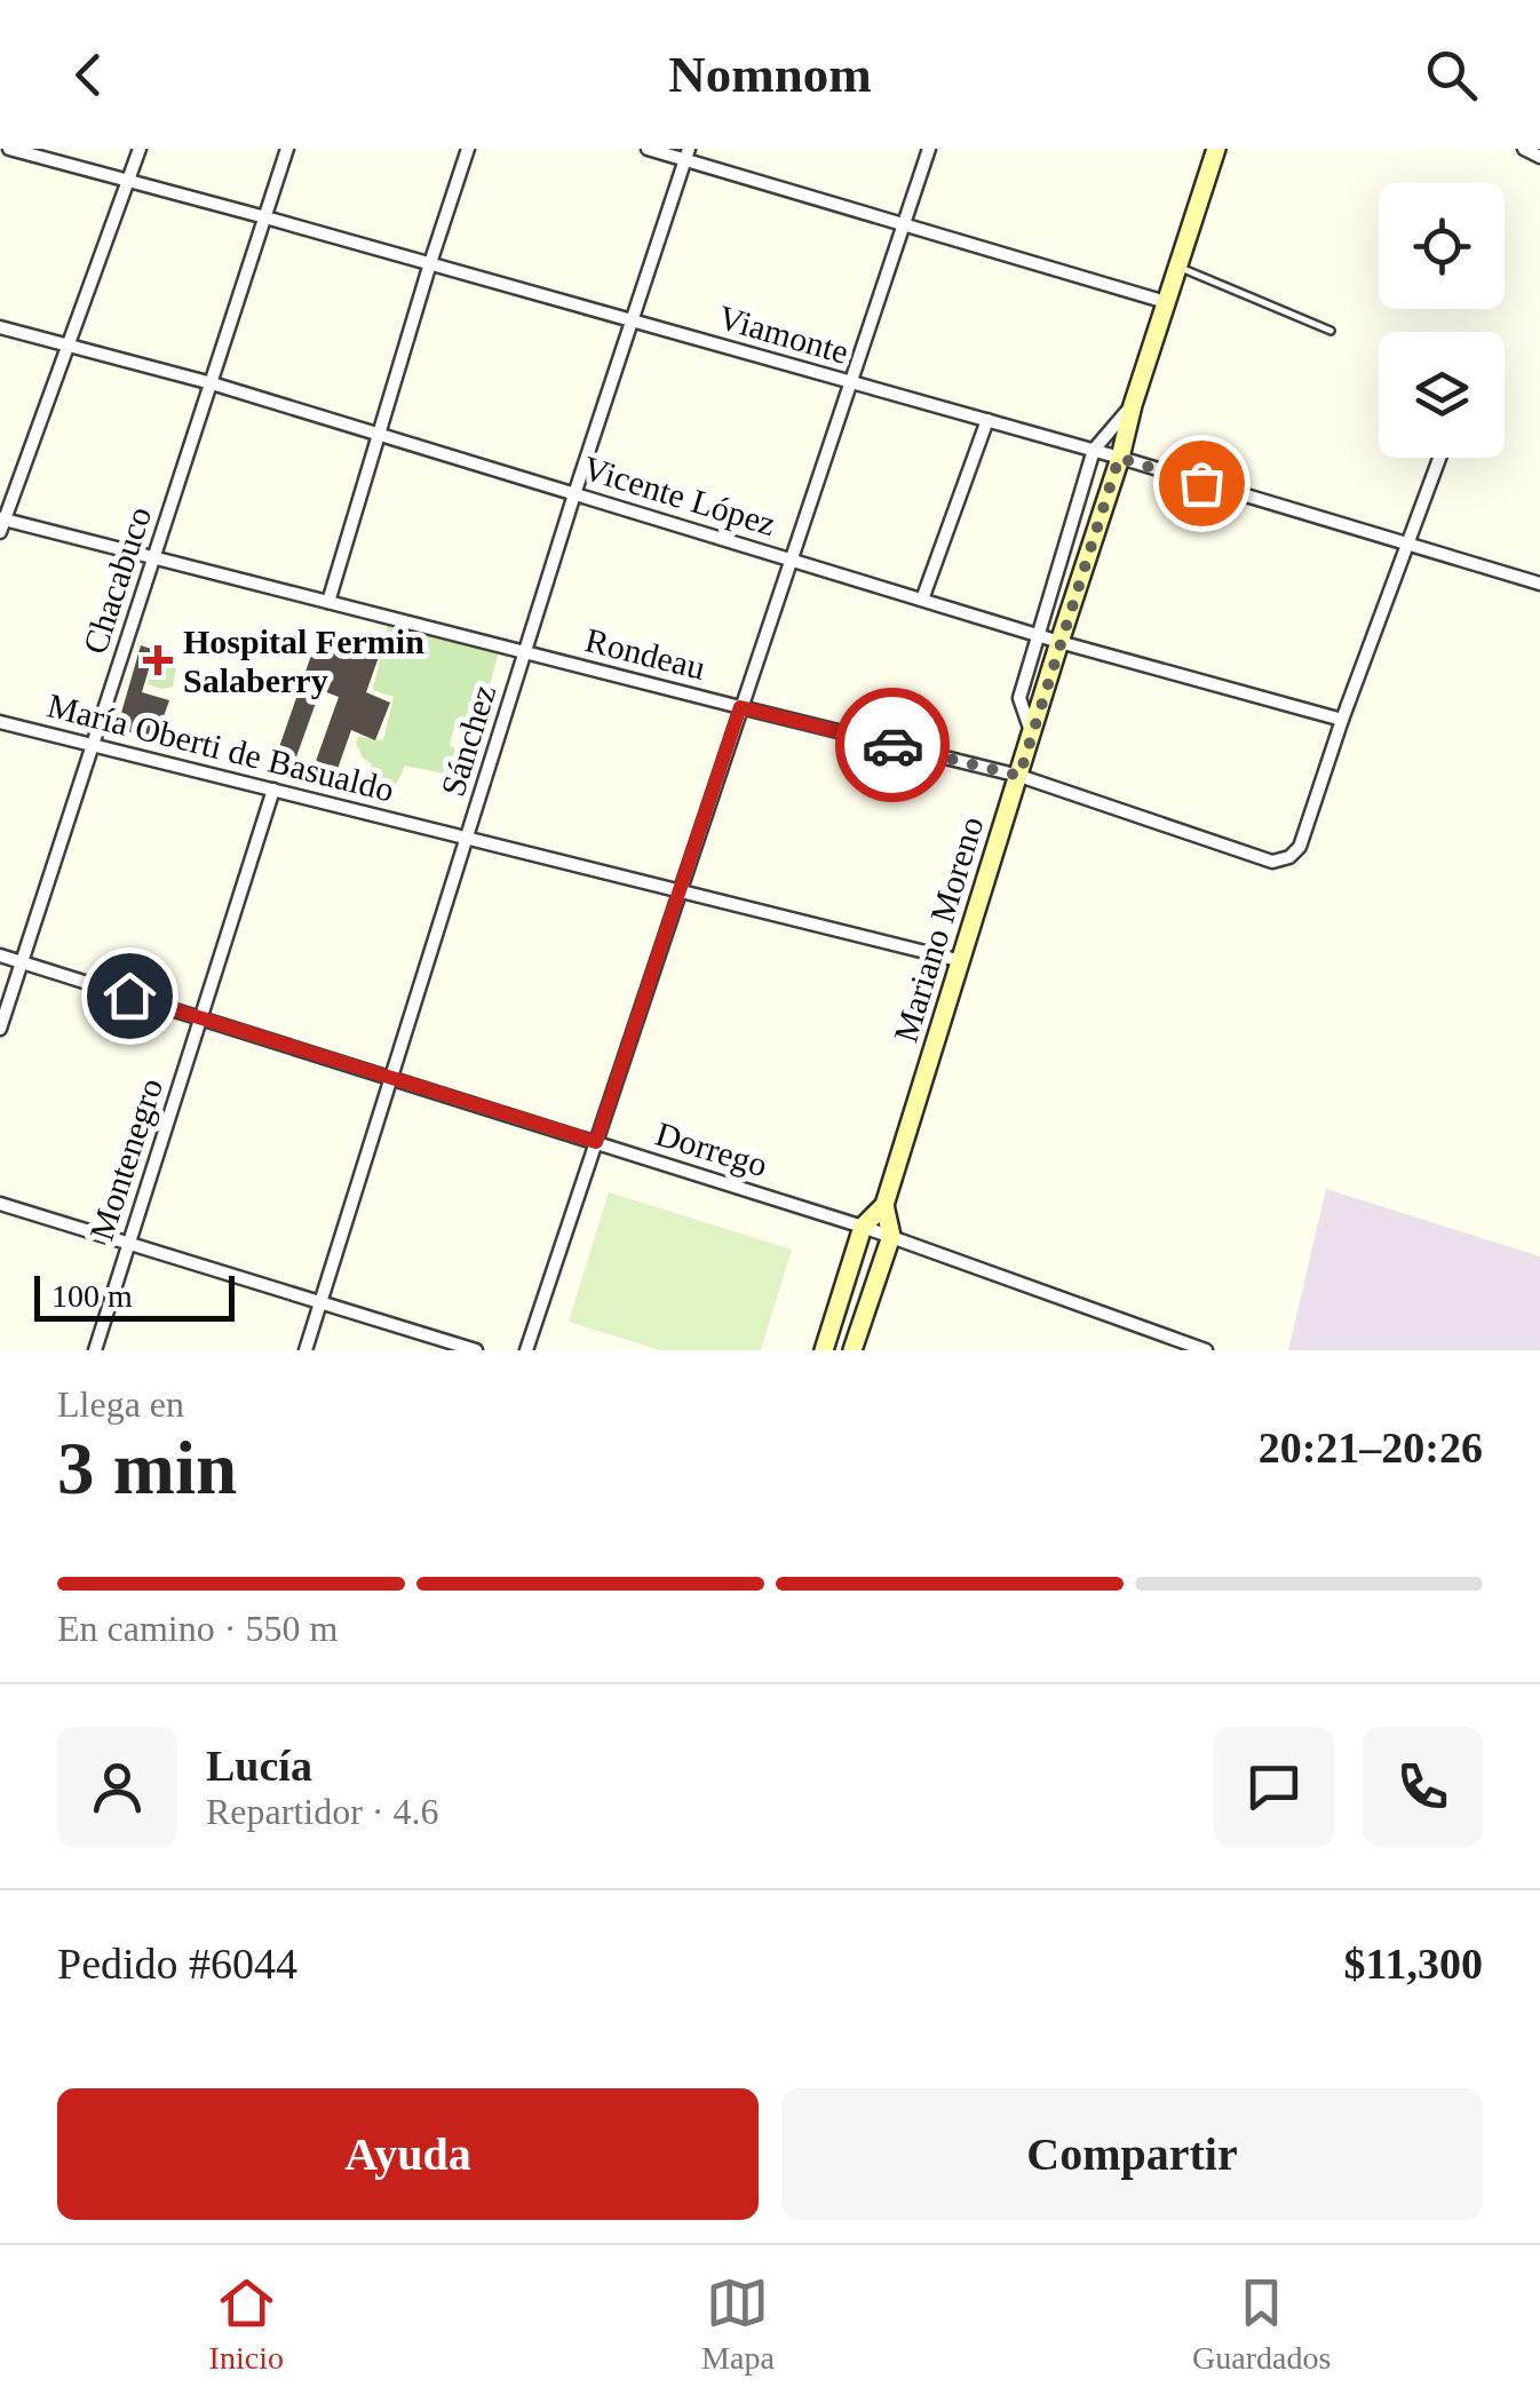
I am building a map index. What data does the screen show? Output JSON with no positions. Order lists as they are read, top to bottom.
{
  "streets": {
    "main road": ["Mariano Moreno"],
    "street": [
      "Viamonte",
      "Vicente López",
      "Chacabuco",
      "Rondeau",
      "Sánchez",
      "María Oberti de Basualdo",
      "Dorrego",
      "Montenegro"
    ]
  },
  "crossings": [
    ["Viamonte", "Chacabuco"],
    ["Viamonte", "Sánchez"],
    ["Viamonte", "Mariano Moreno"],
    ["Vicente López", "Chacabuco"],
    ["Vicente López", "Rondeau"],
    ["Vicente López", "Sánchez"],
    ["Vicente López", "Mariano Moreno"],
    ["Chacabuco", "Rondeau"],
    ["Chacabuco", "María Oberti de Basualdo"],
    ["Chacabuco", "Dorrego"],
    ["Rondeau", "Sánchez"],
    ["Rondeau", "Mariano Moreno"],
    ["Sánchez", "María Oberti de Basualdo"],
    ["Sánchez", "Dorrego"],
    ["María Oberti de Basualdo", "Mariano Moreno"],
    ["María Oberti de Basualdo", "Montenegro"],
    ["Dorrego", "Montenegro"]
  ],
  "places": {
    "health": ["Hospital Fermin Salaberry"]
  },
  "scale_bar": "100 m",
  "page": {
    "header": "Nomnom",
    "scale": "100 m",
    "heading": ["3 min", "Llega en", "20:21–20:26"],
    "panel": [
      "Lucía",
      "Repartidor · 4.6",
      "Pedido #6044",
      "$11,300"
    ],
    "bar": "En camino · 550 m",
    "buttons": ["Ayuda", "Compartir"],
    "tabs": ["Inicio", "Mapa", "Guardados"]
  }
}
